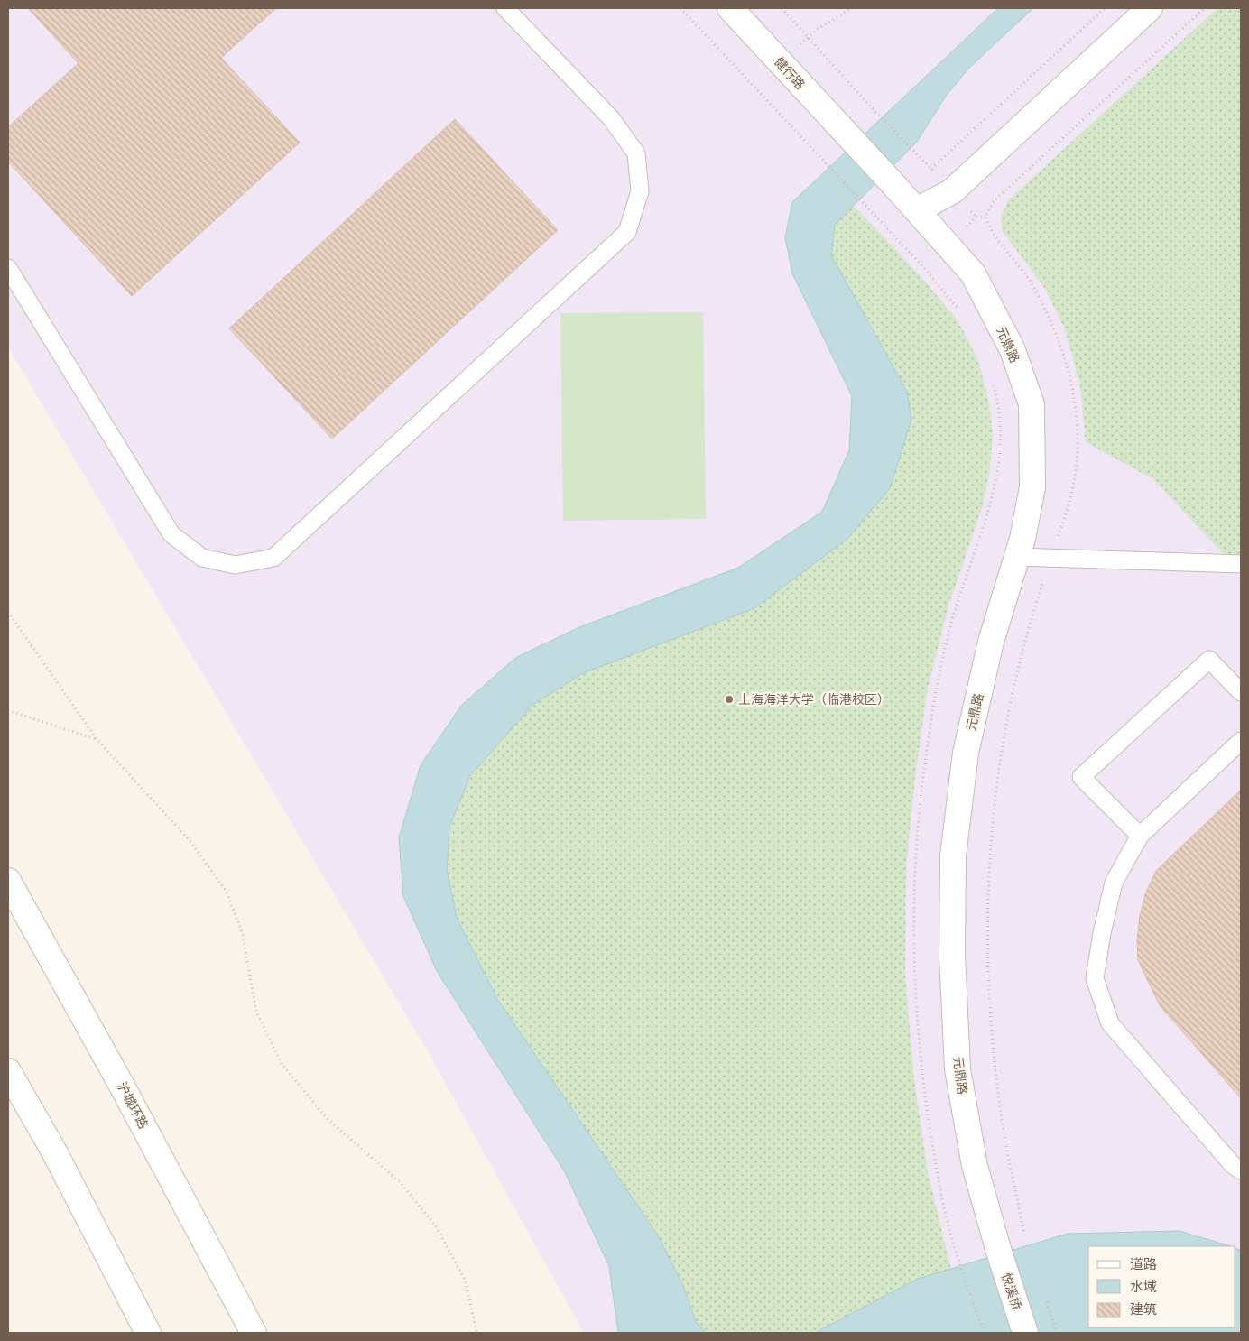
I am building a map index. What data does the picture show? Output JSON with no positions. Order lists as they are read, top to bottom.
{
  "streets": {
    "street": [
      "健行路",
      "元鼎路",
      "沪城环路",
      "悦溪桥"
    ]
  },
  "crossings": [
    ["健行路", "元鼎路"],
    ["元鼎路", "悦溪桥"]
  ],
  "places": ["上海海洋大学（临港校区）"],
  "legend": ["道路", "水域", "建筑"]
}
